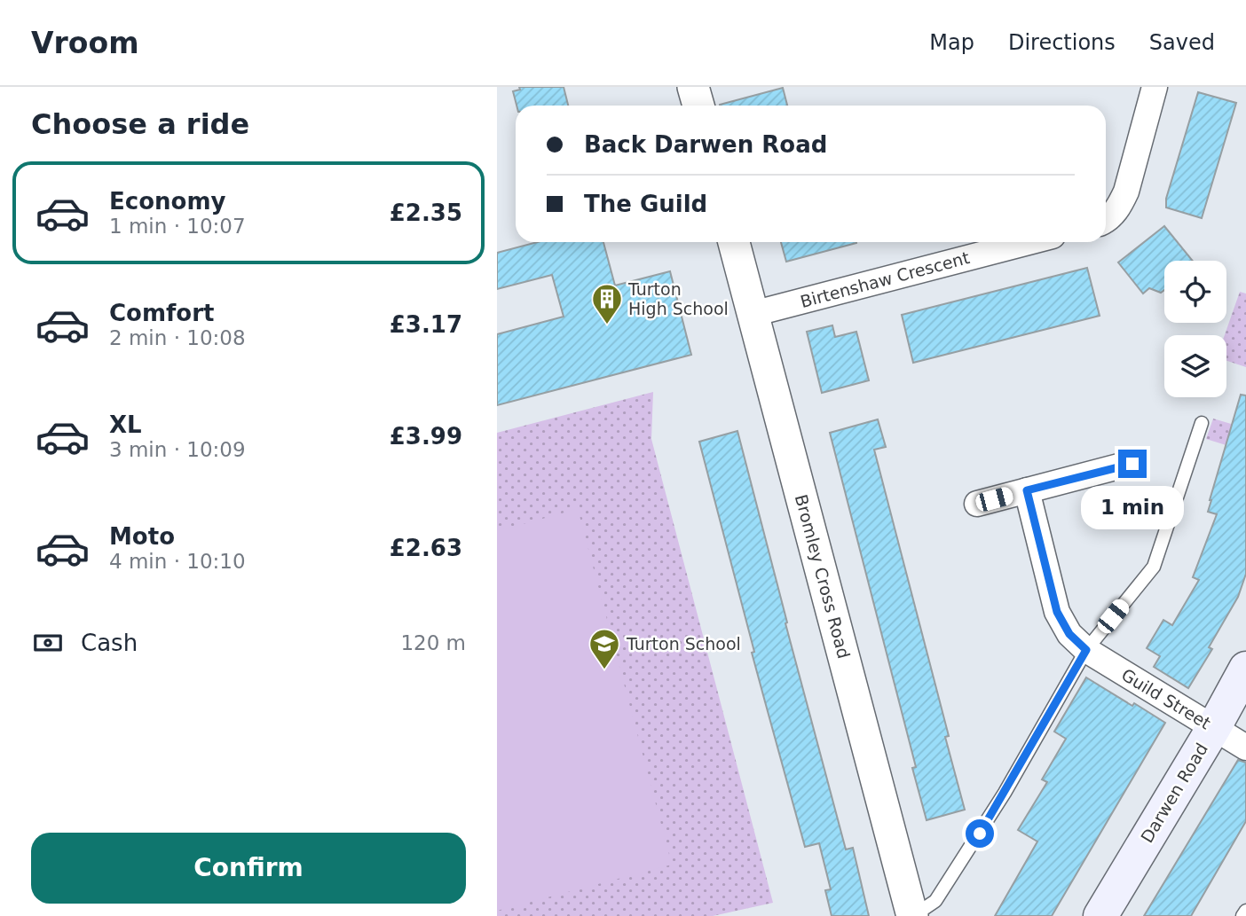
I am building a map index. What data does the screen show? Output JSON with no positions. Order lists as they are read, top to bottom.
{
  "streets": {
    "main road": ["Darwen Road"],
    "street": ["Birtenshaw Crescent", "Bromley Cross Road", "Guild Street"]
  },
  "crossings": [
    ["Birtenshaw Crescent", "Bromley Cross Road"],
    ["Guild Street", "Darwen Road"]
  ],
  "places": {
    "building": ["Turton High School"],
    "school or university": ["Turton School"]
  },
  "page": {
    "header": "Vroom",
    "nav": ["Map", "Directions", "Saved"],
    "heading": "Choose a ride",
    "banner": ["Back Darwen Road", "The Guild"],
    "list": [
      {
        "name": "Economy",
        "note": "1 min · 10:07",
        "value": "£2.35"
      },
      {
        "name": "Comfort",
        "note": "2 min · 10:08",
        "value": "£3.17"
      },
      {
        "name": "XL",
        "note": "3 min · 10:09",
        "value": "£3.99"
      },
      {
        "name": "Moto",
        "note": "4 min · 10:10",
        "value": "£2.63"
      }
    ],
    "bubble": "1 min",
    "pay": ["Cash", "120 m"],
    "buttons": "Confirm"
  }
}
